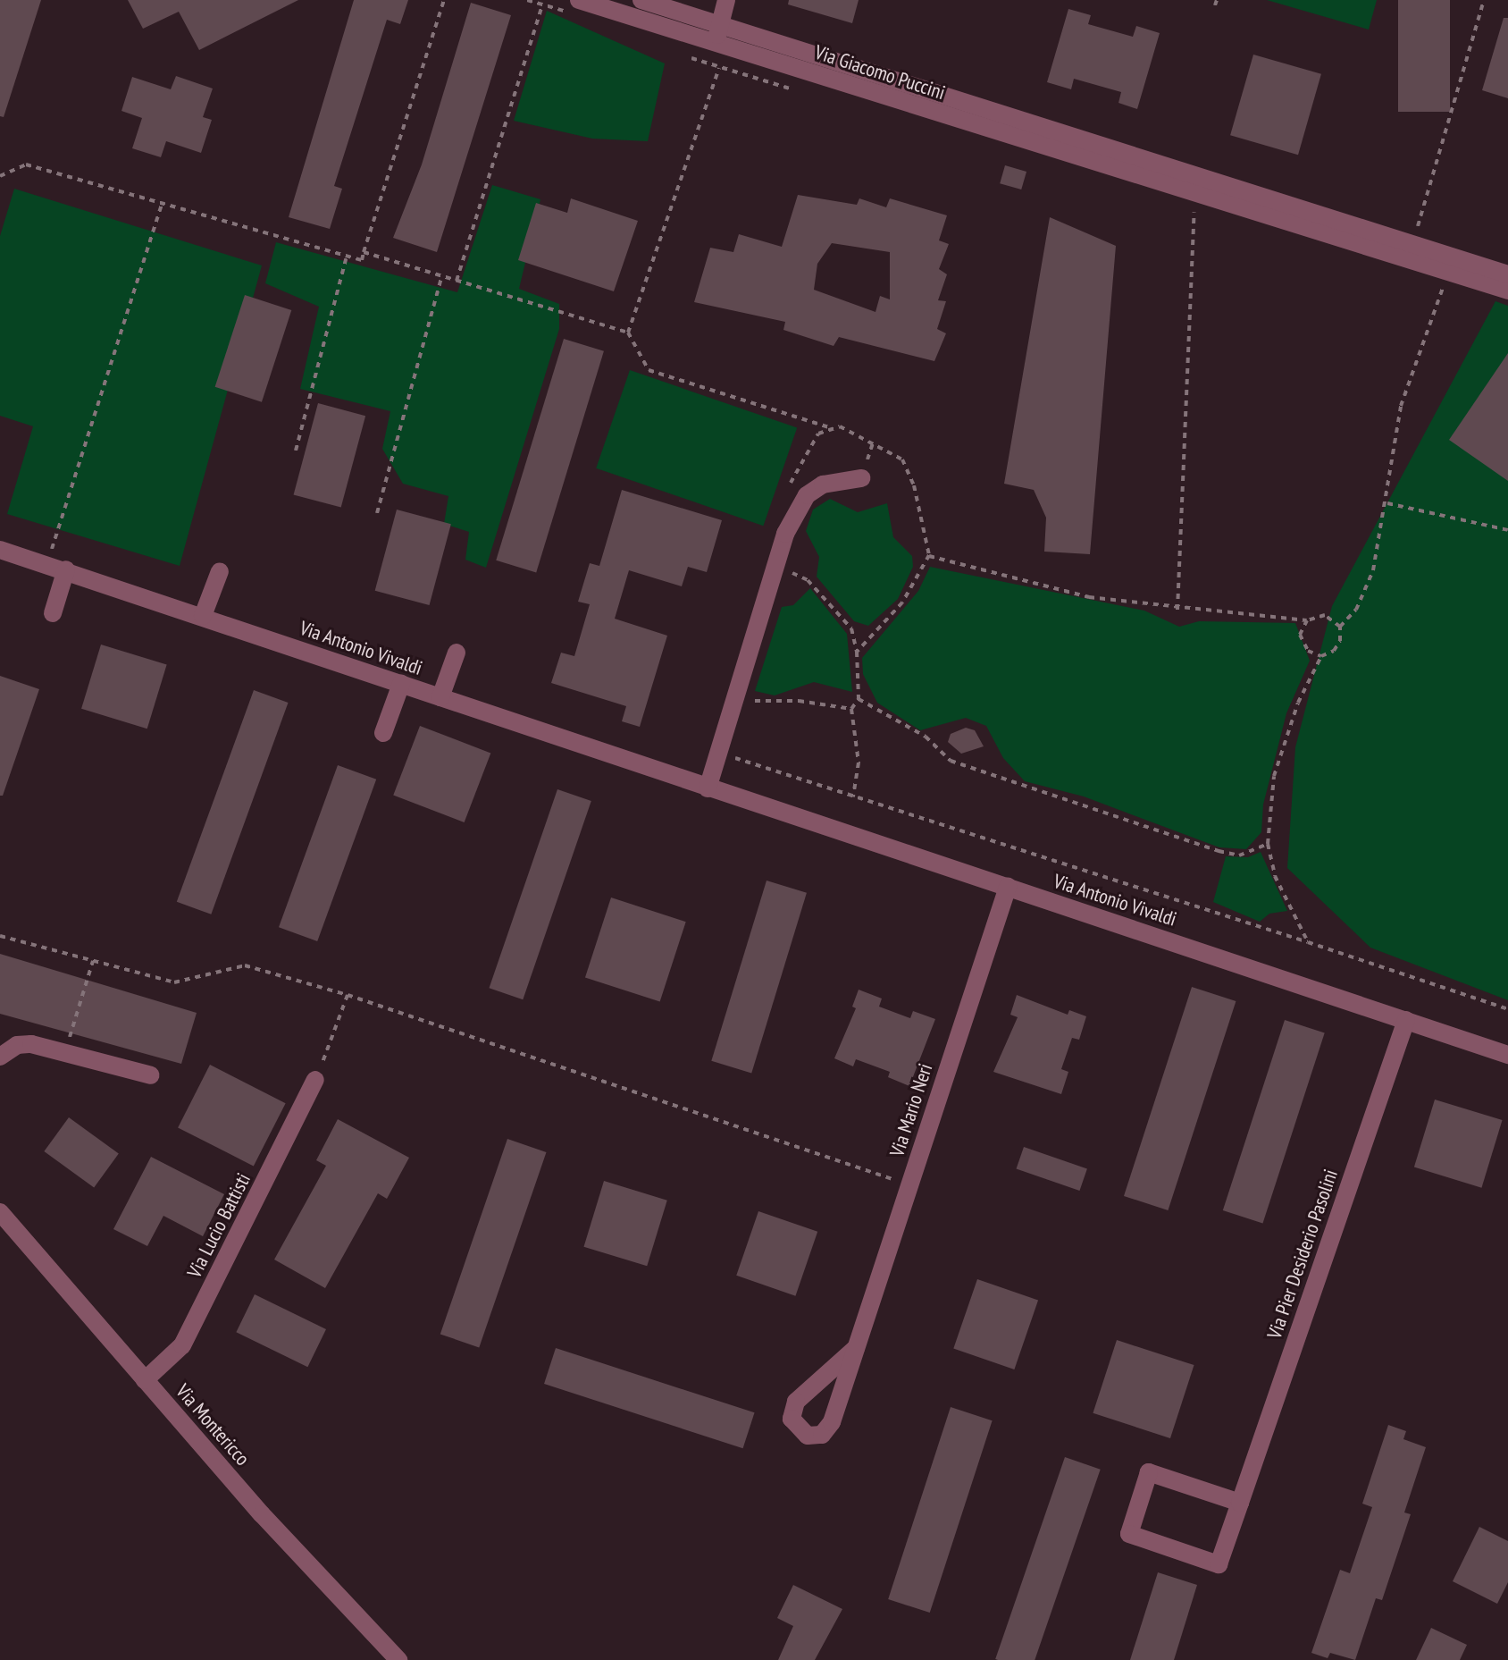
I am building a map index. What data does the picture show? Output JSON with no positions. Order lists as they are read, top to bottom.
{
  "streets": {
    "street": [
      "Via Giacomo Puccini",
      "Via Antonio Vivaldi",
      "Via Mario Neri",
      "Via Lucio Battisti",
      "Via Pier Desiderio Pasolini",
      "Via Montericco"
    ]
  },
  "crossings": [
    ["Via Antonio Vivaldi", "Via Mario Neri"],
    ["Via Antonio Vivaldi", "Via Pier Desiderio Pasolini"],
    ["Via Lucio Battisti", "Via Montericco"]
  ]
}
